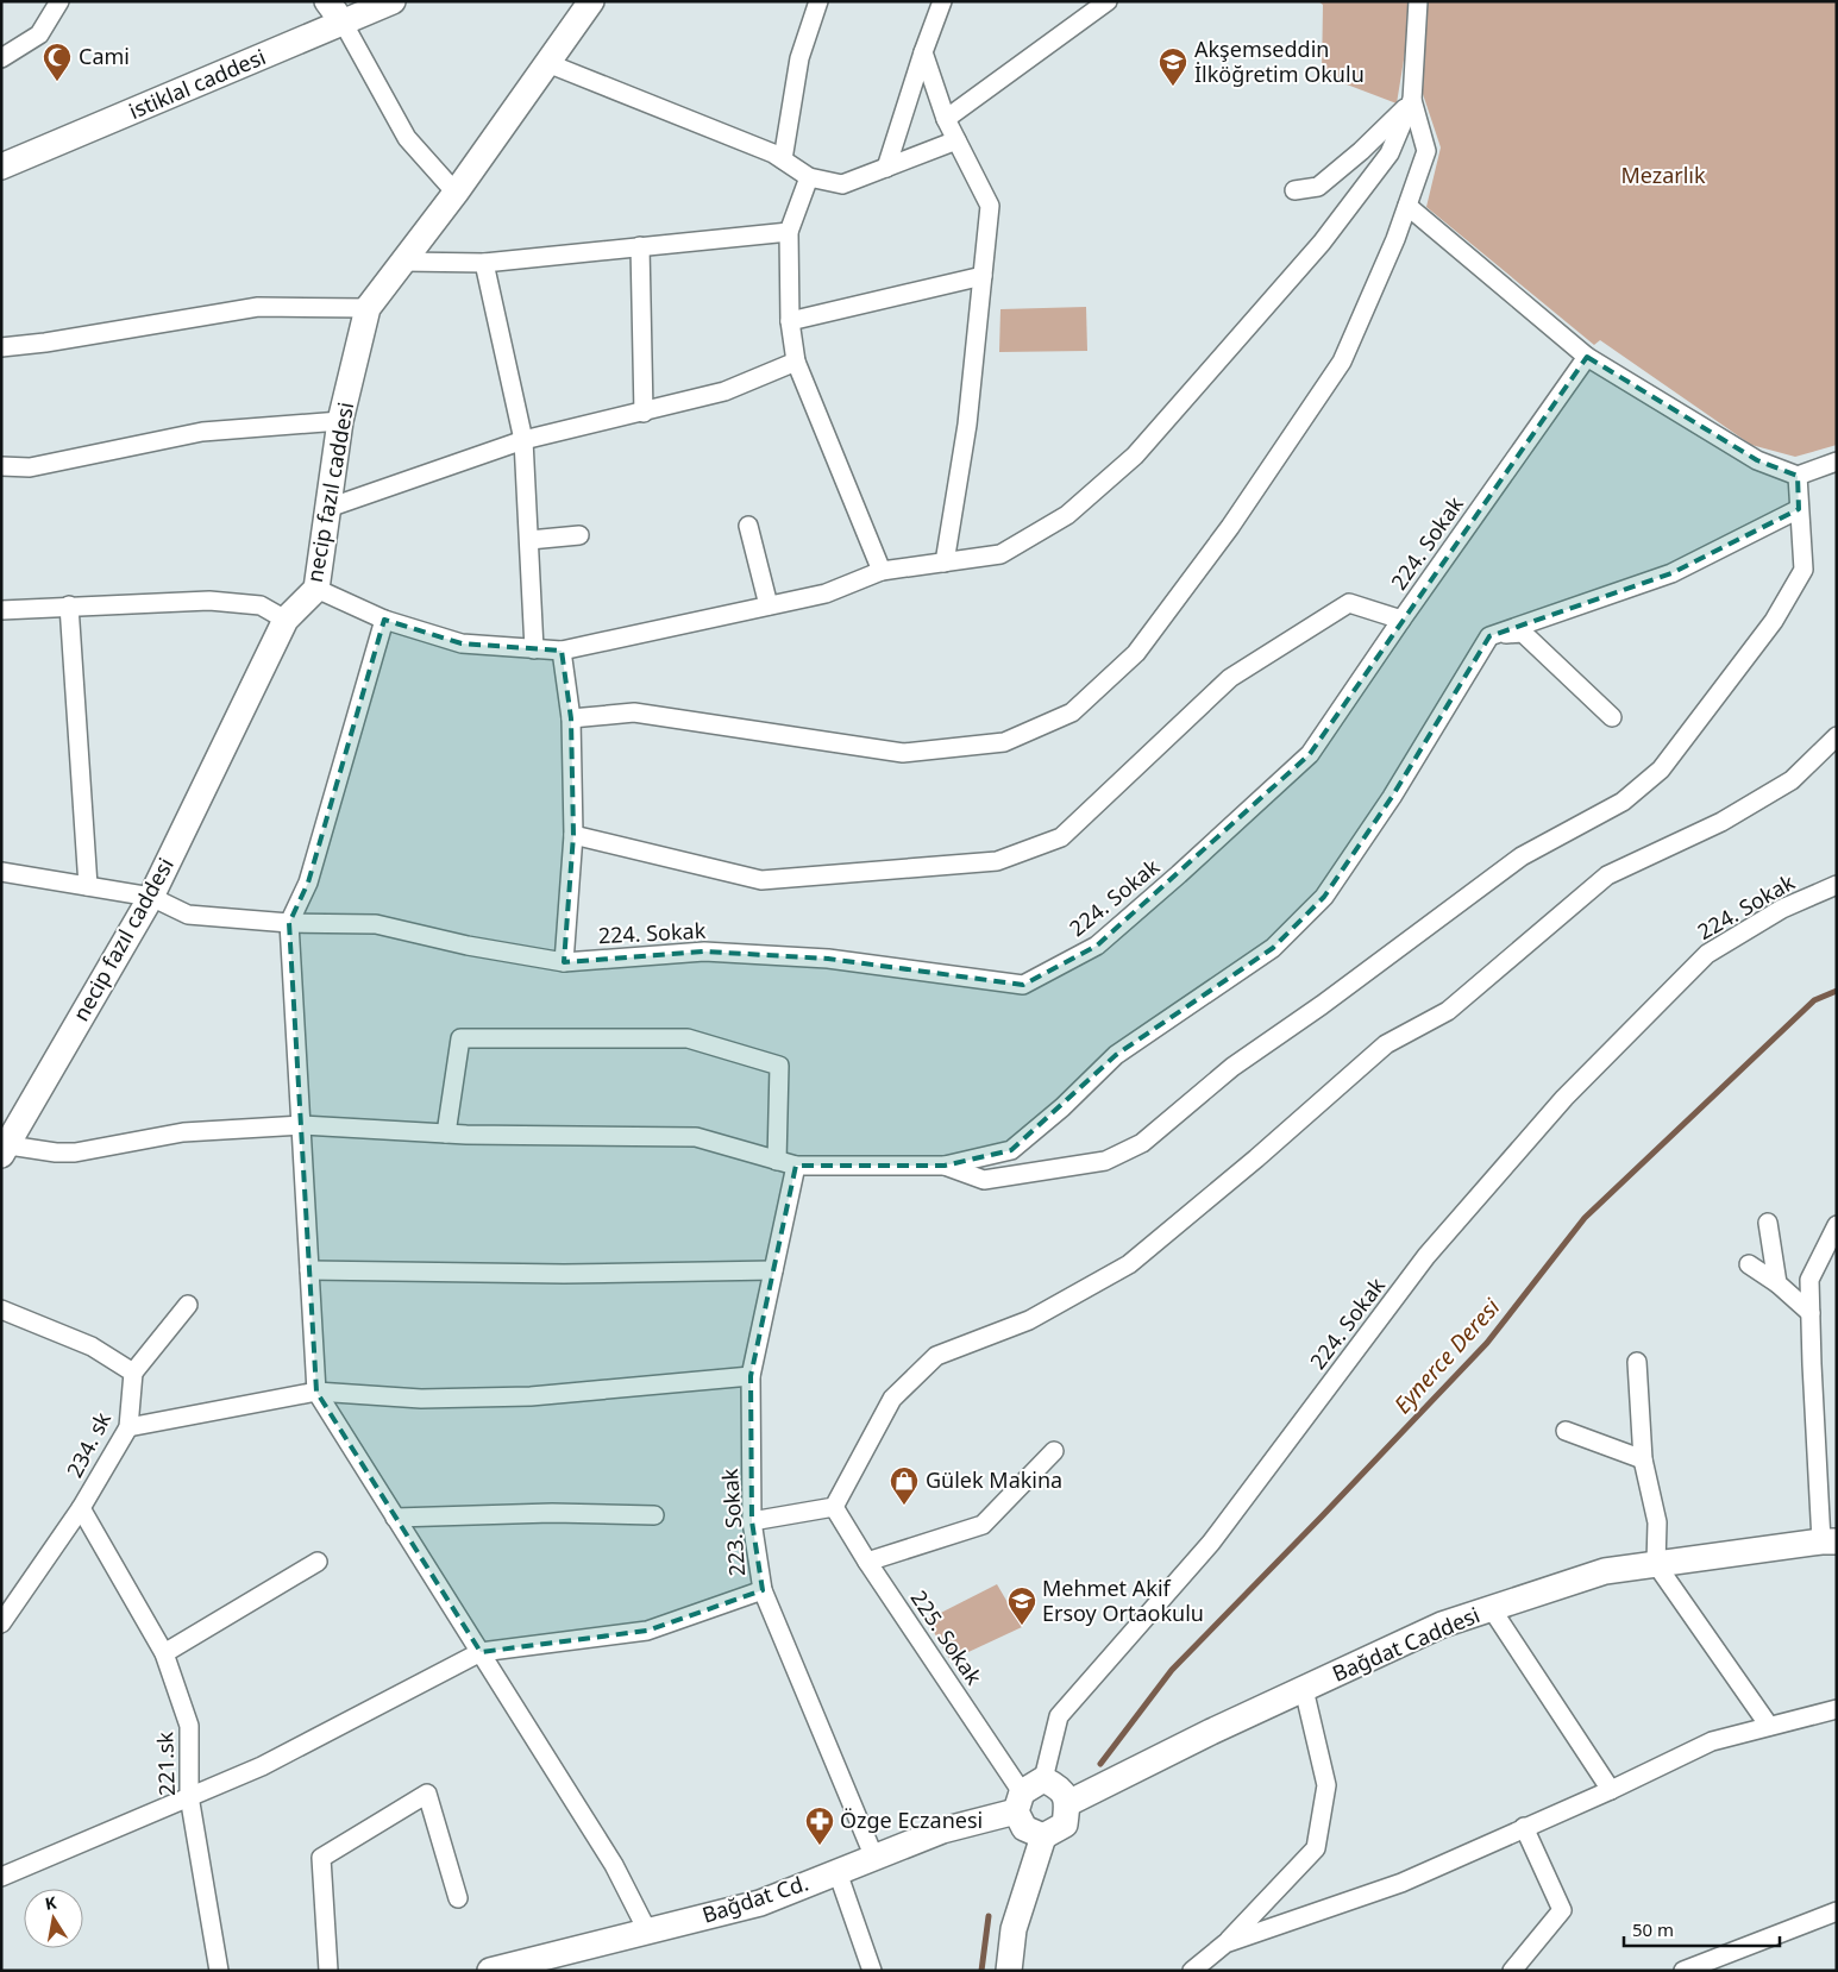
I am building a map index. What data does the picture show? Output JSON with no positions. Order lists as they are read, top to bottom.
{
  "streets": {
    "main road": [
      "istiklal caddesi",
      "necip fazıl caddesi",
      "Bağdat Caddesi",
      "Bağdat Cd."
    ],
    "street": [
      "224. Sokak",
      "234. sk",
      "223. Sokak",
      "225. Sokak",
      "221.sk"
    ]
  },
  "crossings": [
    ["necip fazıl caddesi", "224. Sokak"],
    ["224. Sokak", "225. Sokak"],
    ["224. Sokak", "Bağdat Caddesi"],
    ["224. Sokak", "Bağdat Cd."],
    ["234. sk", "221.sk"],
    ["223. Sokak", "Bağdat Cd."],
    ["225. Sokak", "Bağdat Caddesi"],
    ["225. Sokak", "Bağdat Cd."],
    ["Bağdat Caddesi", "Bağdat Cd."]
  ],
  "water": ["Eynerce Deresi"],
  "parks": ["Mezarlık"],
  "places": {
    "mosque": ["Cami"],
    "school or university": ["Akşemseddin İlköğretim Okulu", "Mehmet Akif Ersoy Ortaokulu"],
    "shop": ["Gülek Makina"],
    "pharmacy": ["Özge Eczanesi"]
  },
  "scale_bar": "50 m",
  "north": "top"
}
